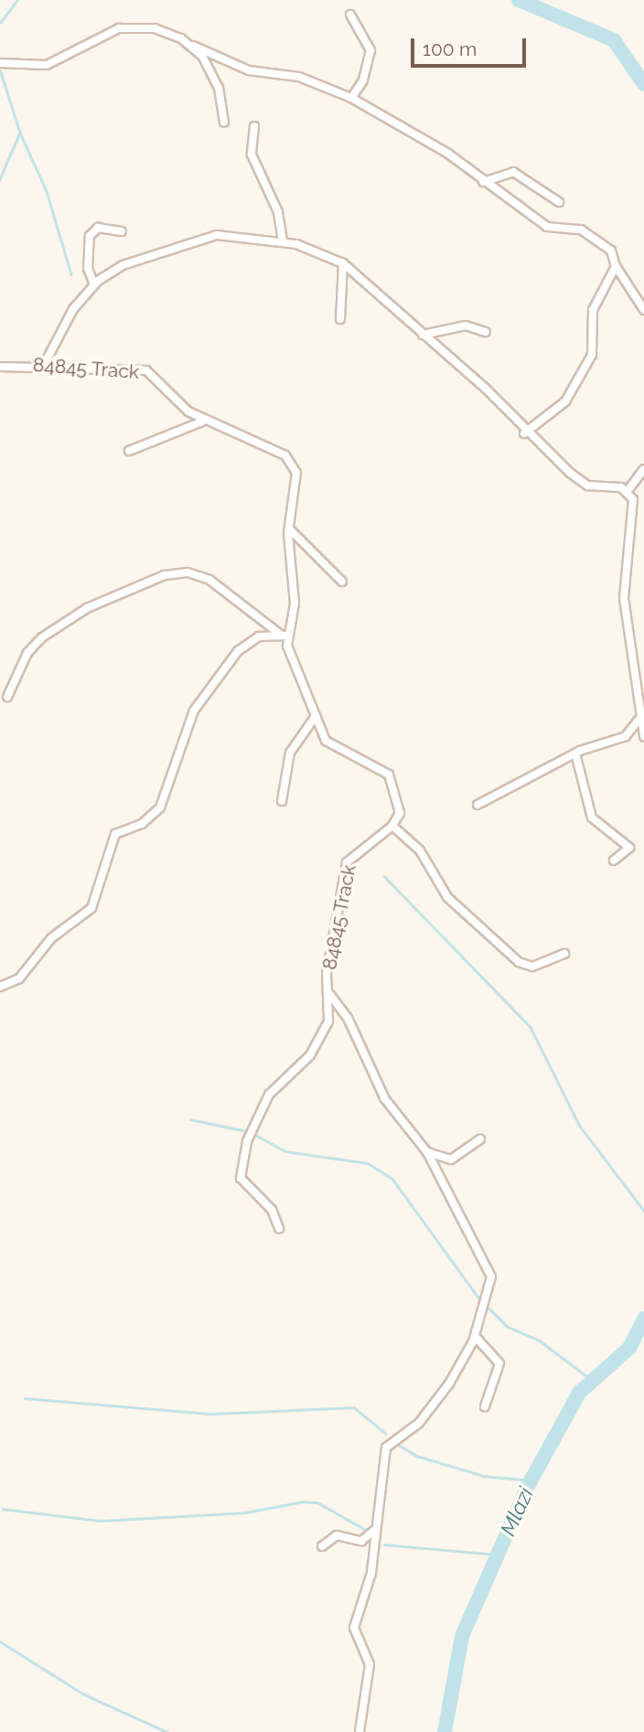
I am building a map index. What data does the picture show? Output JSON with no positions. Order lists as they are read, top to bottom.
{
  "streets": {
    "street": ["84845 Track"]
  },
  "water": ["Mlazi"],
  "scale_bar": "100 m"
}
